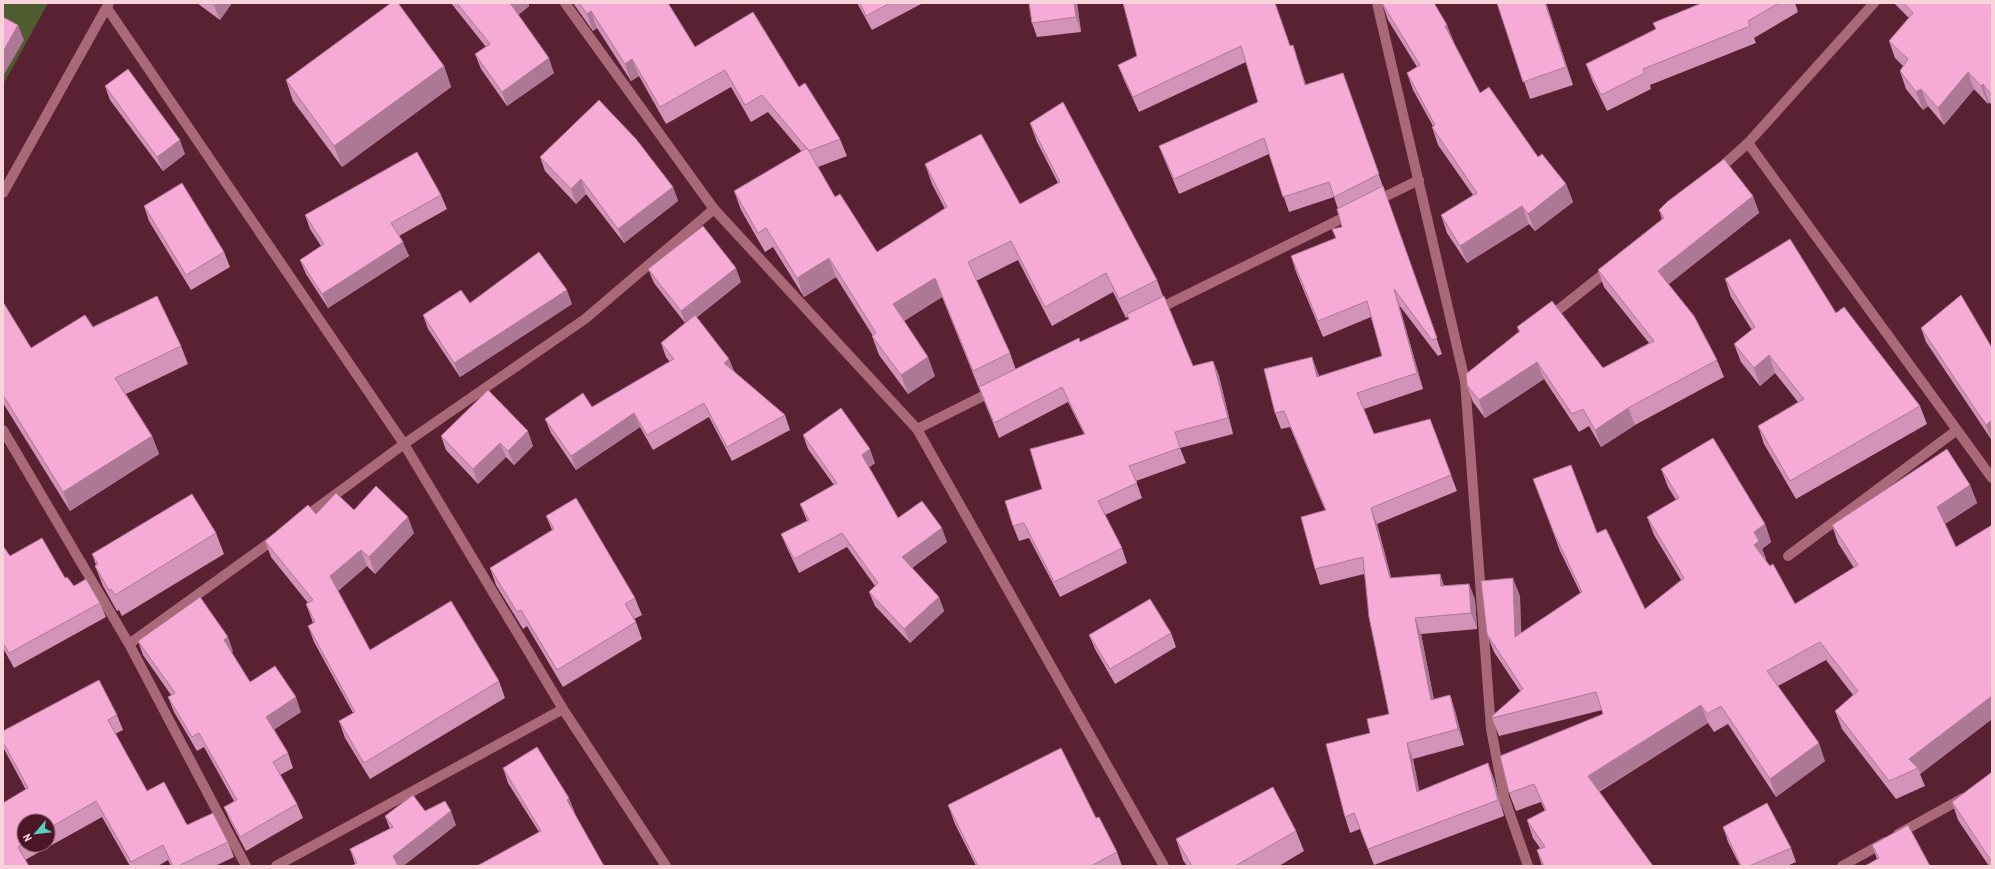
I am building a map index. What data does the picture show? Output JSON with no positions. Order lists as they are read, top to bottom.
{
  "north": "bottom left"
}
